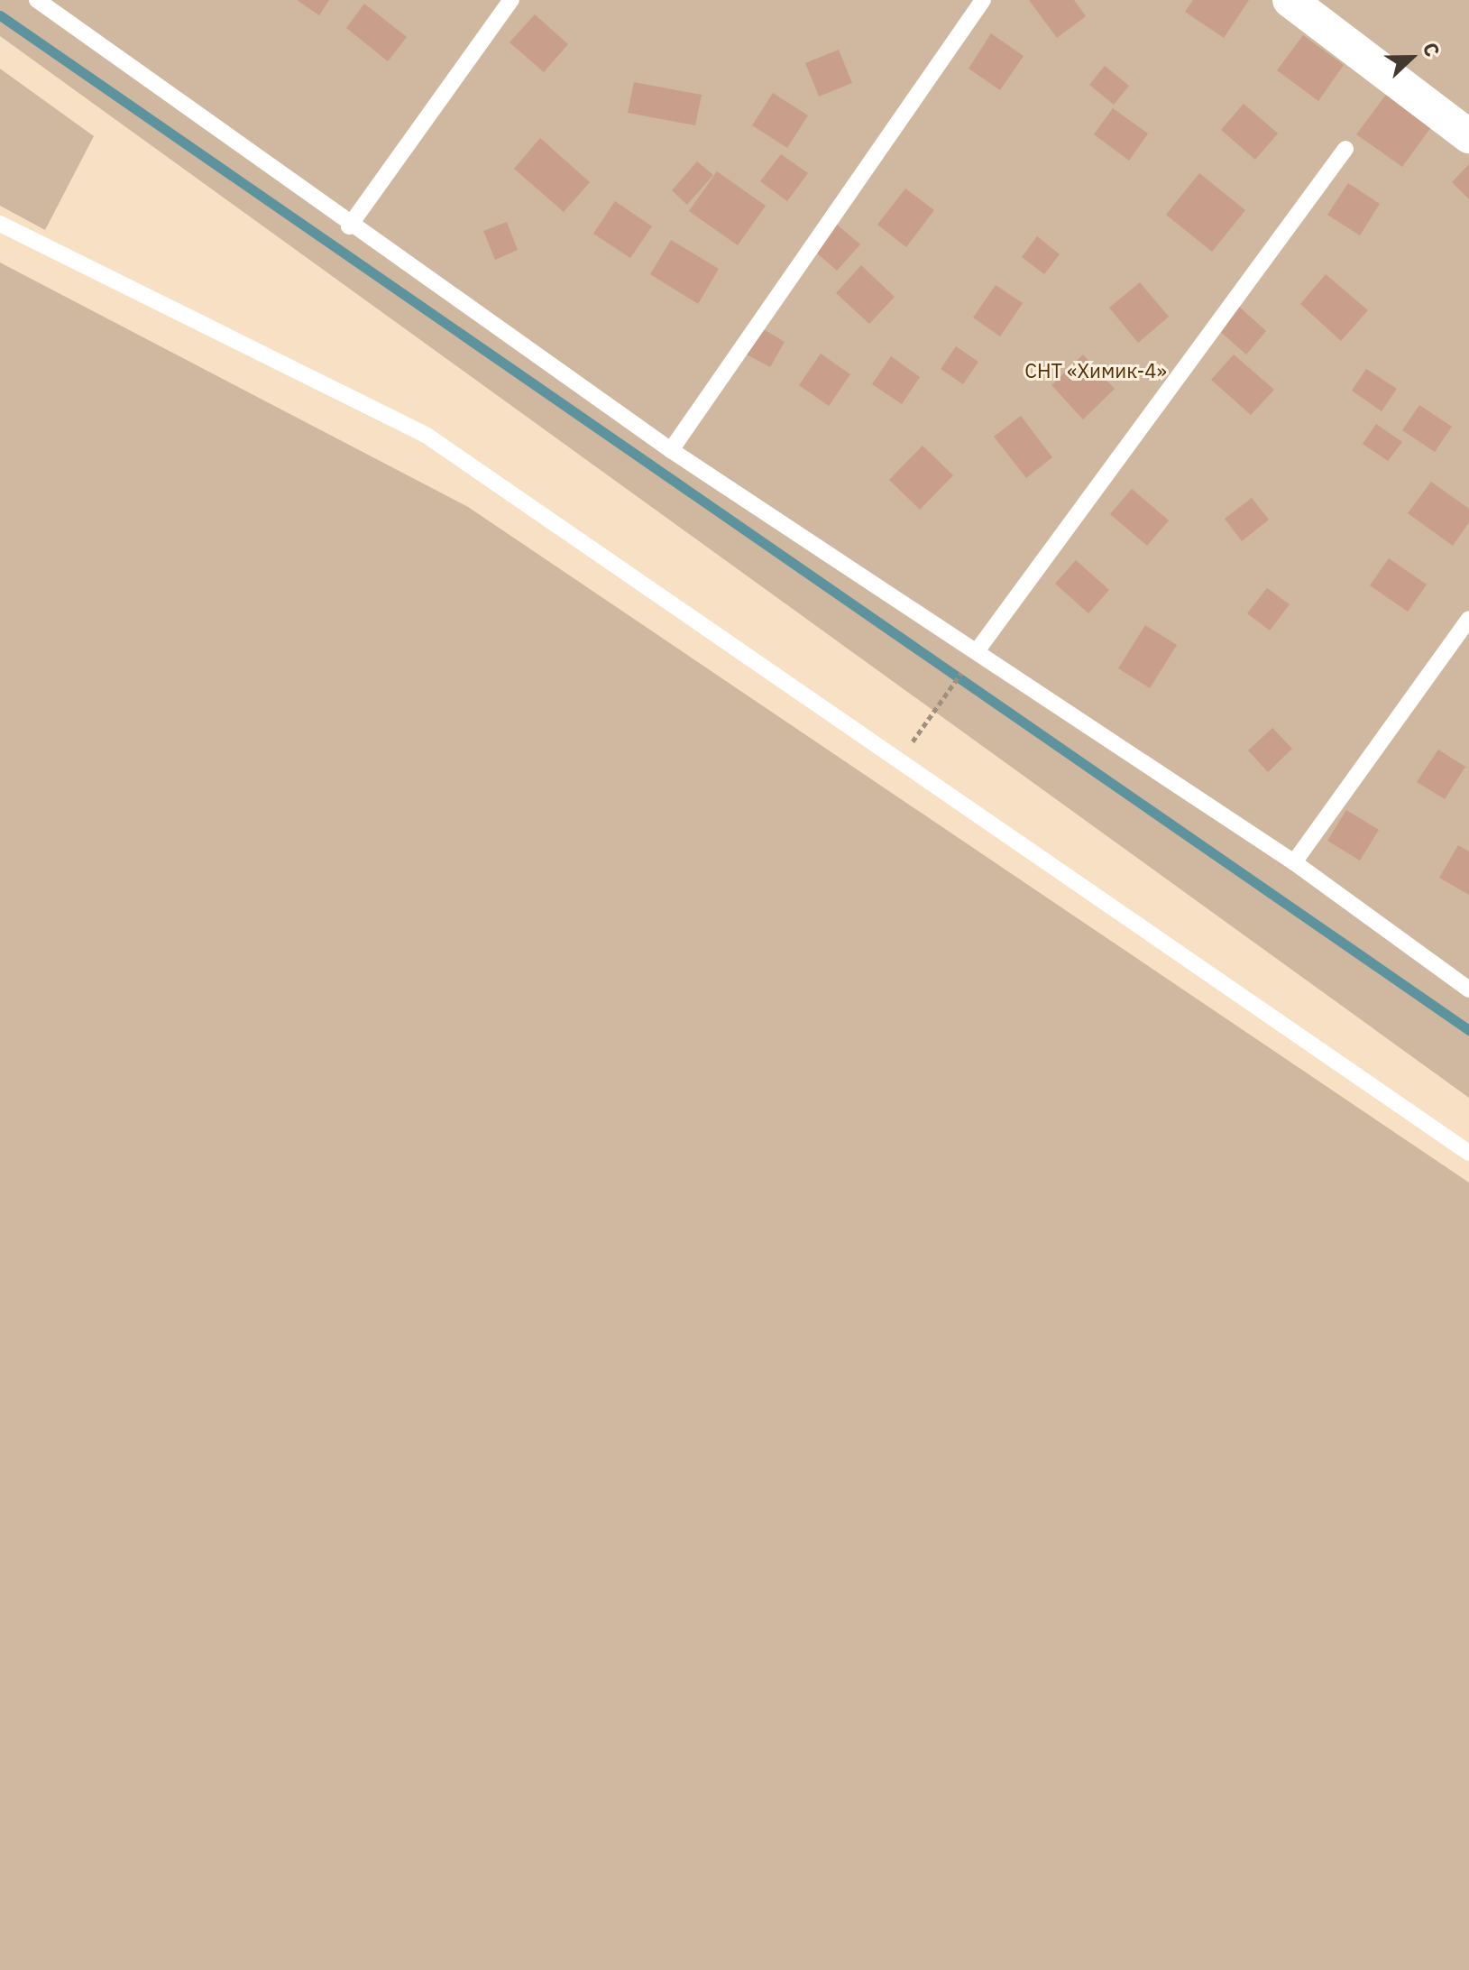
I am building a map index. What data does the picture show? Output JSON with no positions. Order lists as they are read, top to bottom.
{
  "parks": ["СНТ «Химик-4»"],
  "north": "right"
}
